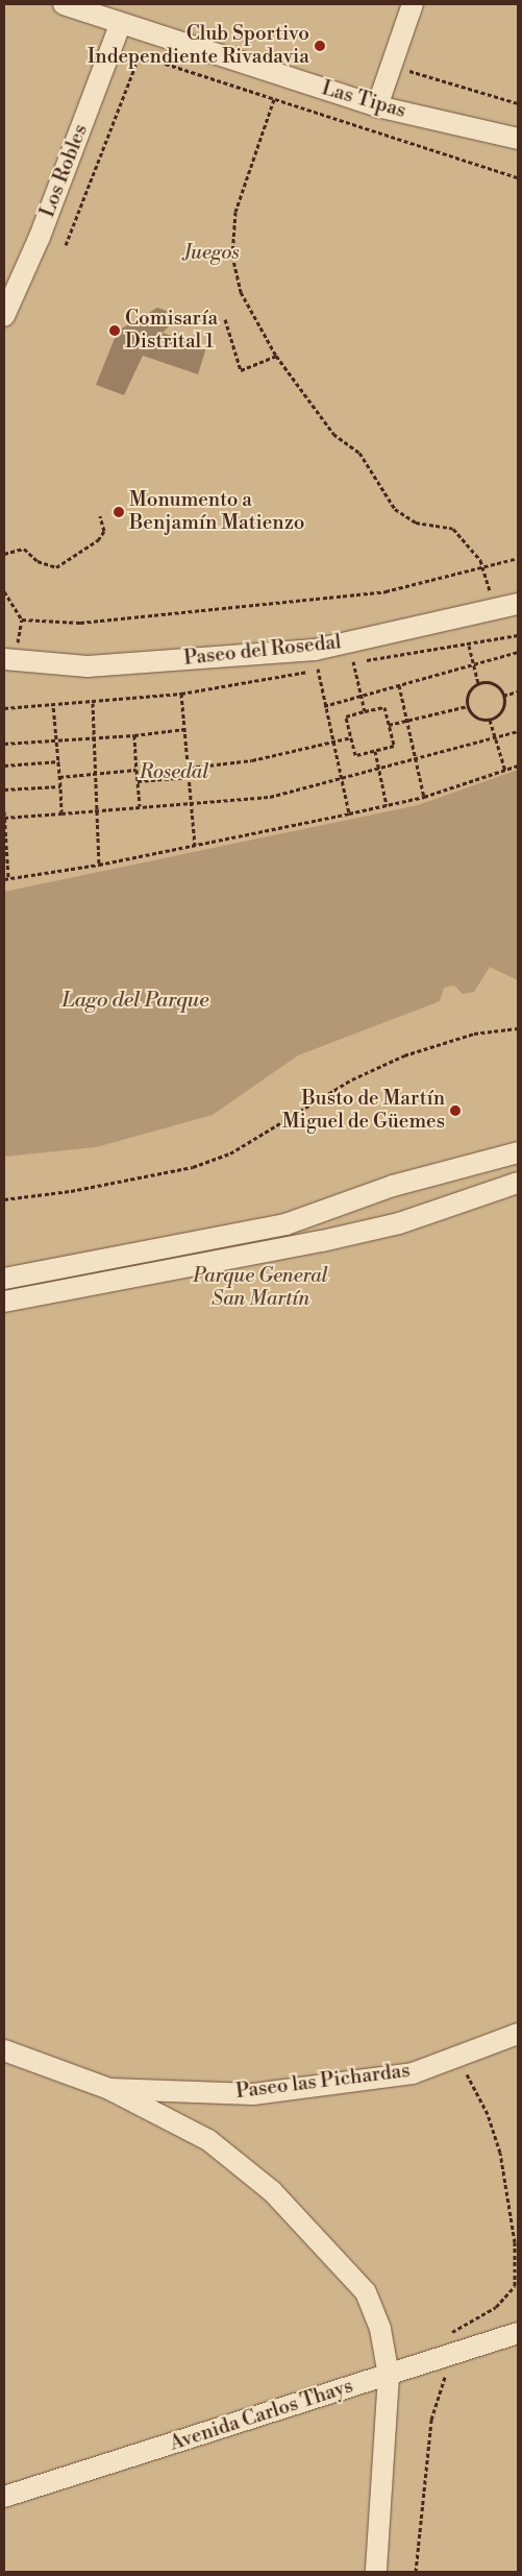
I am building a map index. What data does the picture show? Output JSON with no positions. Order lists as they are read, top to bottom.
{
  "streets": {
    "street": [
      "Las Tipas",
      "Los Robles",
      "Paseo del Rosedal",
      "Paseo las Pichardas",
      "Avenida Carlos Thays"
    ]
  },
  "crossings": [
    ["Las Tipas", "Los Robles"]
  ],
  "water": ["Lago del Parque"],
  "parks": ["Juegos", "Rosedal", "Parque General San Martín"],
  "places": [
    "Club Sportivo Independiente Rivadavia",
    "Comisaría Distrital 1",
    "Monumento a Benjamín Matienzo",
    "Busto de Martín Miguel de Güemes"
  ]
}
